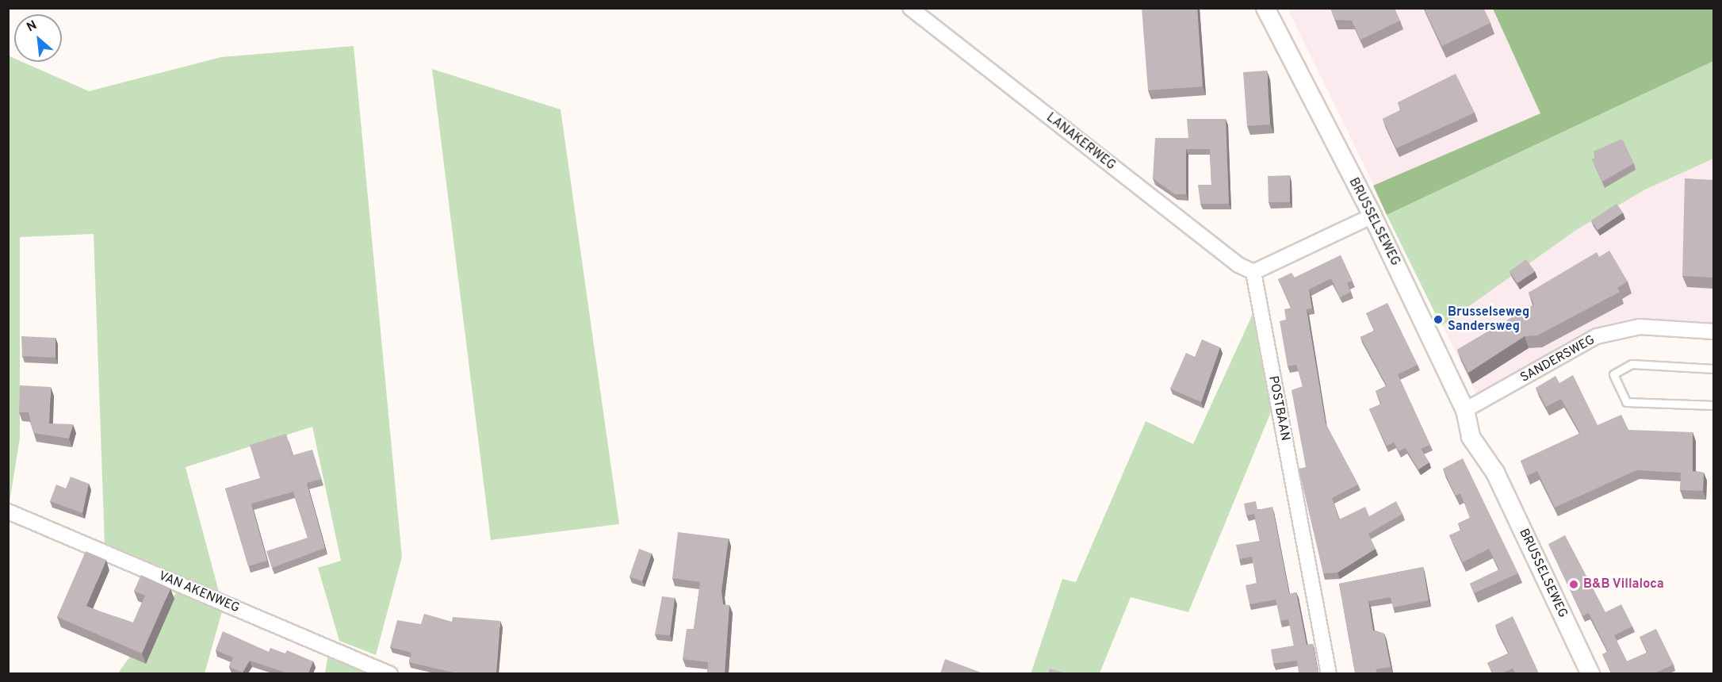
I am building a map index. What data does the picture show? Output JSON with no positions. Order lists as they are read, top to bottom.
{
  "streets": {
    "street": [
      "LANAKERWEG",
      "BRUSSELSEWEG",
      "SANDERSWEG",
      "POSTBAAN",
      "VAN AKENWEG"
    ]
  },
  "crossings": [
    ["LANAKERWEG", "POSTBAAN"],
    ["BRUSSELSEWEG", "SANDERSWEG"]
  ],
  "places": ["Brusselseweg Sandersweg", "B&B Villaloca"],
  "north": "top left"
}
